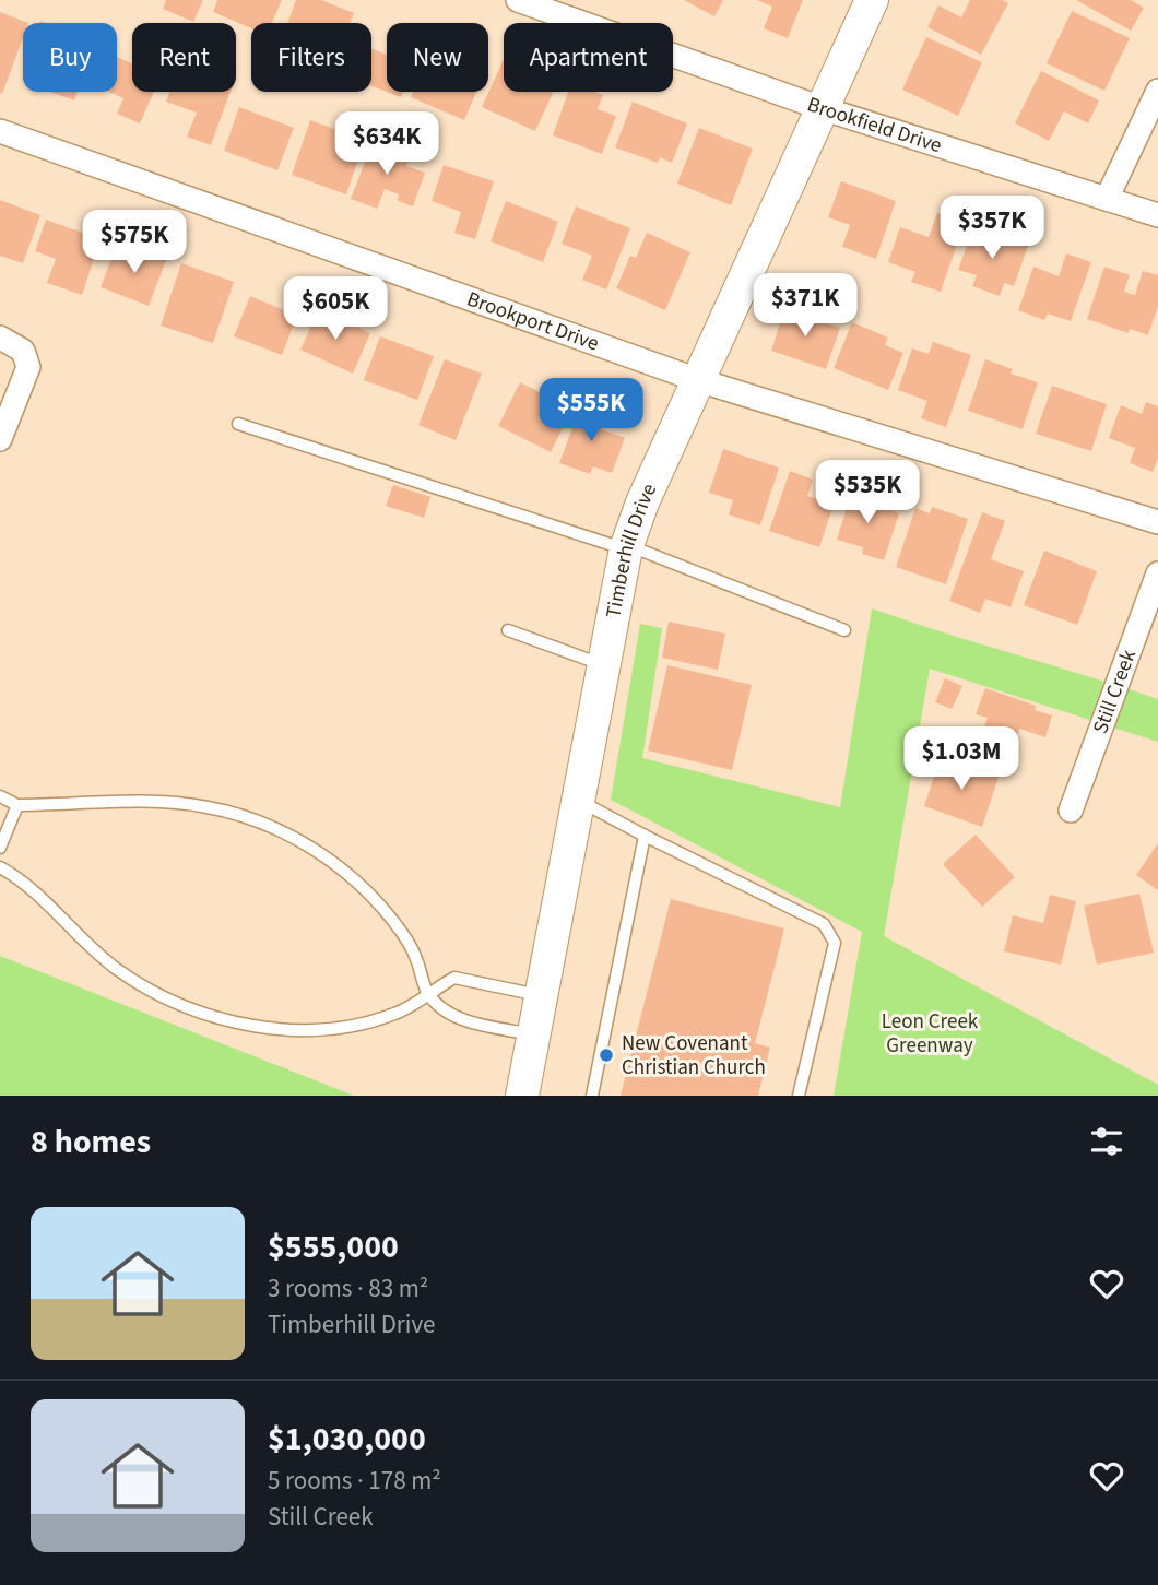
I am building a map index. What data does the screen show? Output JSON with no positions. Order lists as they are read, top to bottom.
{
  "streets": {
    "street": [
      "Brookfield Drive",
      "Brookport Drive",
      "Timberhill Drive",
      "Still Creek"
    ]
  },
  "crossings": [
    ["Brookfield Drive", "Timberhill Drive"],
    ["Brookport Drive", "Timberhill Drive"]
  ],
  "parks": ["Leon Creek Greenway"],
  "places": ["New Covenant Christian Church"],
  "page": {
    "chip": [
      "Buy",
      "Rent",
      "Filters",
      "New",
      "Apartment"
    ],
    "price": [
      "$634K",
      "$357K",
      "$575K",
      "$371K",
      "$605K",
      "$555K",
      "$535K",
      "$1.03M"
    ],
    "heading": "8 homes",
    "list": [
      {
        "name": "$555,000",
        "note": "3 rooms · 83 m² · Timberhill Drive"
      },
      {
        "name": "$1,030,000",
        "note": "5 rooms · 178 m² · Still Creek"
      }
    ]
  }
}
